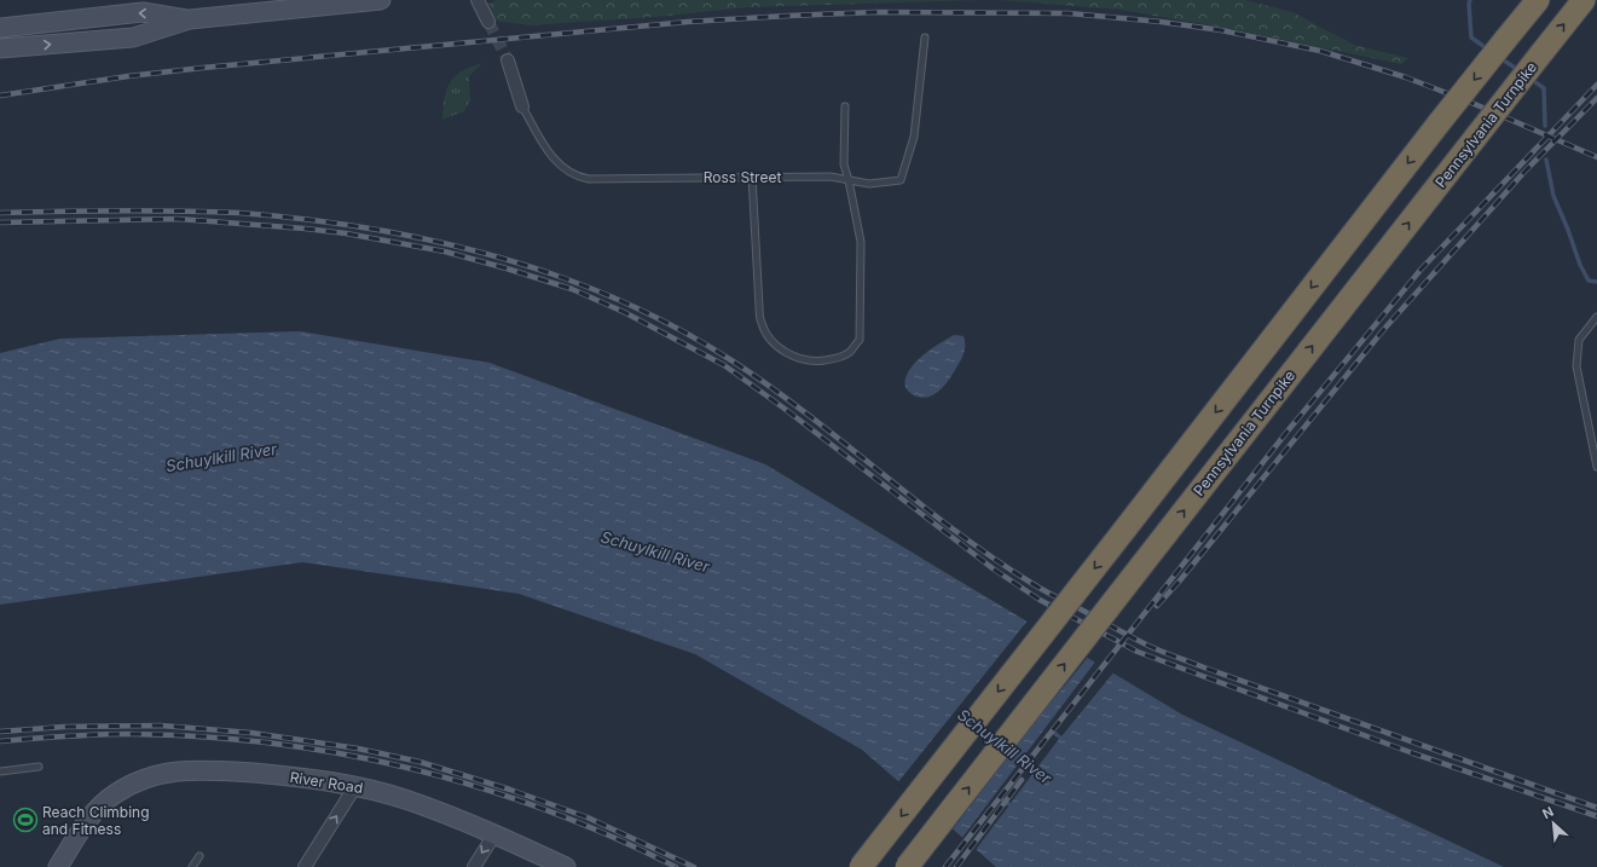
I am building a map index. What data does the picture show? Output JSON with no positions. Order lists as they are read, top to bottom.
{
  "streets": {
    "highway": ["Pennsylvania Turnpike"],
    "street": ["Ross Street", "River Road"]
  },
  "water": ["Schuylkill River"],
  "places": {
    "sports": ["Reach Climbing and Fitness"]
  },
  "north": "top left"
}
